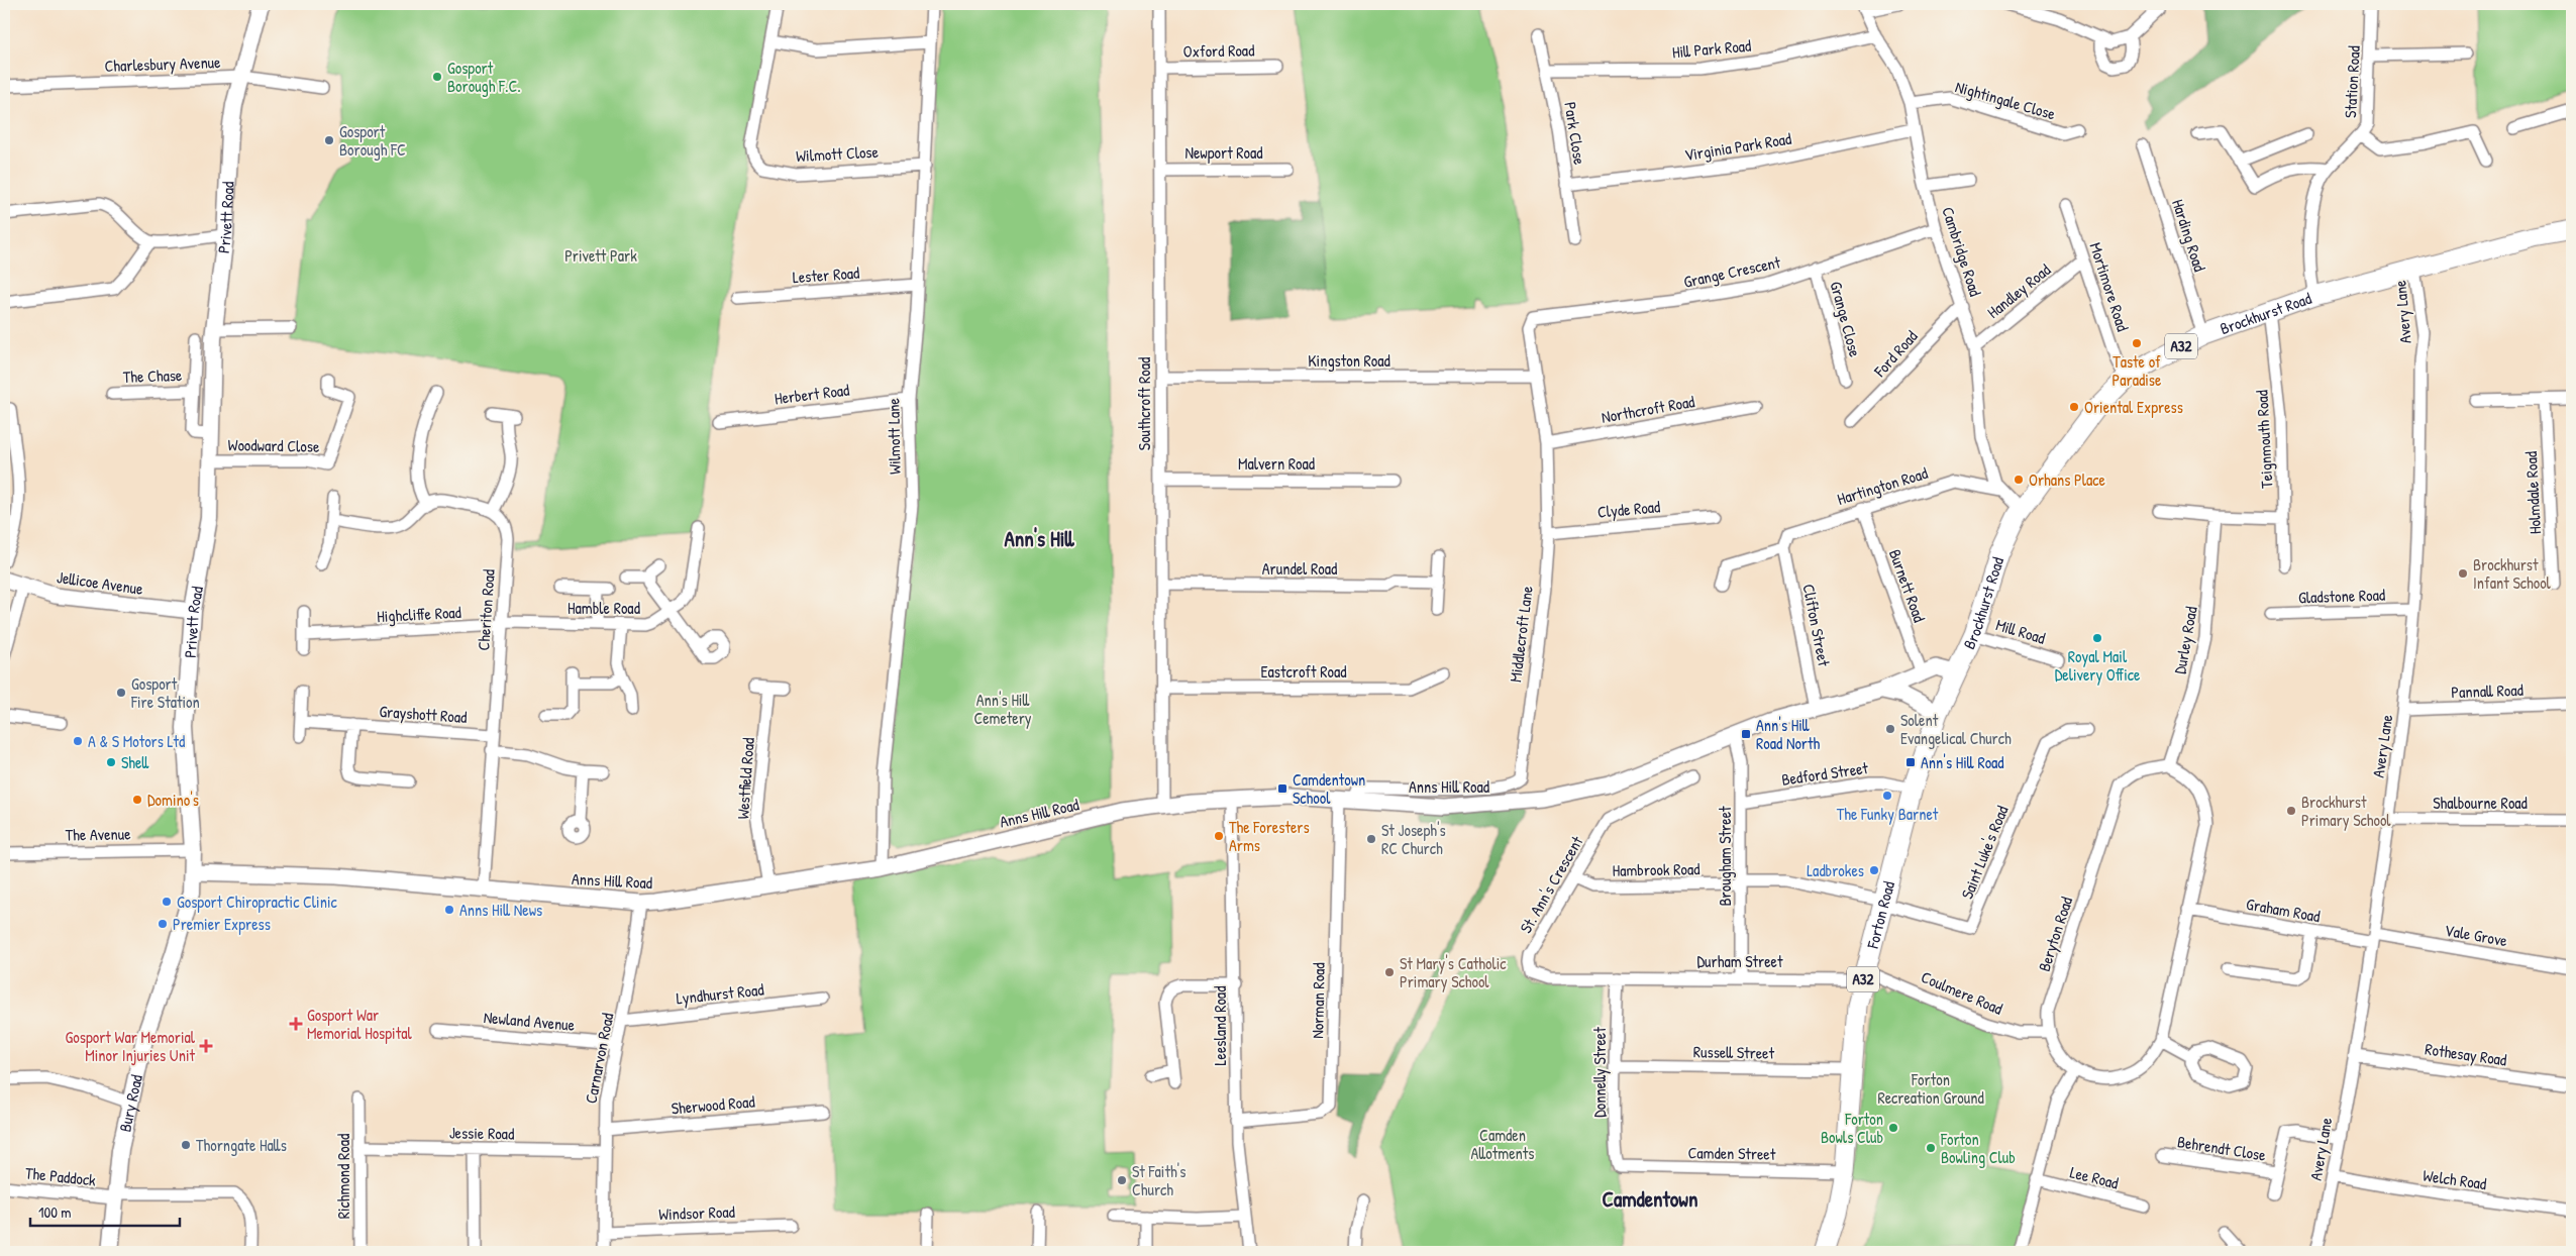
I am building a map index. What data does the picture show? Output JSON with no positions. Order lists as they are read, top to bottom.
{
  "streets": {
    "main road": [
      "Privett Road",
      "Brockhurst Road",
      "A32",
      "Forton Road",
      "Bury Road"
    ],
    "street": [
      "Hill Park Road",
      "Oxford Road",
      "Charlesbury Avenue",
      "Station Road",
      "Nightingale Close",
      "Park Close",
      "Virginia Park Road",
      "Newport Road",
      "Wilmott Close",
      "Harding Road",
      "Cambridge Road",
      "Grange Crescent",
      "Lester Road",
      "Mortimore Road",
      "Handley Road",
      "Avery Lane",
      "Grange Close",
      "Ford Road",
      "Kingston Road",
      "The Chase",
      "Herbert Road",
      "Southcroft Road",
      "Northcroft Road",
      "Wilmott Lane",
      "Teignmouth Road",
      "Woodward Close",
      "Malvern Road",
      "Hartington Road",
      "Holmdale Road",
      "Clyde Road",
      "Arundel Road",
      "Jellicoe Avenue",
      "Burnett Road",
      "Gladstone Road",
      "Hamble Road",
      "Cheriton Road",
      "Highcliffe Road",
      "Clifton Street",
      "Mill Road",
      "Middlecroft Lane",
      "Durley Road",
      "Eastcroft Road",
      "Pannall Road",
      "Grayshott Road",
      "Bedford Street",
      "Westfield Road",
      "Anns Hill Road",
      "Shalbourne Road",
      "The Avenue",
      "Saint Luke's Road",
      "Brougham Street",
      "Hambrook Road",
      "St. Ann's Crescent",
      "Graham Road",
      "Beryton Road",
      "Vale Grove",
      "Durham Street",
      "Coulmere Road",
      "Lyndhurst Road",
      "Norman Road",
      "Newland Avenue",
      "Leesland Road",
      "Russell Street",
      "Rothesay Road",
      "Carnarvon Road",
      "Donnelly Street",
      "Sherwood Road",
      "Jessie Road",
      "Behrendt Close",
      "Camden Street",
      "The Paddock",
      "Richmond Road",
      "Lee Road",
      "Welch Road",
      "Windsor Road"
    ]
  },
  "crossings": [
    ["Hill Park Road", "Park Close"],
    ["Hill Park Road", "Cambridge Road"],
    ["Oxford Road", "Southcroft Road"],
    ["Charlesbury Avenue", "Privett Road"],
    ["Station Road", "Brockhurst Road"],
    ["Nightingale Close", "Cambridge Road"],
    ["Park Close", "Virginia Park Road"],
    ["Virginia Park Road", "Cambridge Road"],
    ["Newport Road", "Southcroft Road"],
    ["Wilmott Close", "Wilmott Lane"],
    ["Privett Road", "Woodward Close"],
    ["Privett Road", "Jellicoe Avenue"],
    ["Privett Road", "Anns Hill Road"],
    ["Privett Road", "The Avenue"],
    ["Privett Road", "Bury Road"],
    ["Harding Road", "Brockhurst Road"],
    ["Cambridge Road", "Grange Crescent"],
    ["Cambridge Road", "Handley Road"],
    ["Cambridge Road", "Brockhurst Road"],
    ["Cambridge Road", "Ford Road"],
    ["Cambridge Road", "Hartington Road"],
    ["Grange Crescent", "Grange Close"],
    ["Grange Crescent", "Middlecroft Lane"],
    ["Lester Road", "Wilmott Lane"],
    ["Mortimore Road", "Handley Road"],
    ["Mortimore Road", "Brockhurst Road"],
    ["Avery Lane", "Brockhurst Road"],
    ["Avery Lane", "Gladstone Road"],
    ["Avery Lane", "Pannall Road"],
    ["Avery Lane", "Shalbourne Road"],
    ["Avery Lane", "Graham Road"],
    ["Avery Lane", "Vale Grove"],
    ["Avery Lane", "Rothesay Road"],
    ["Avery Lane", "Behrendt Close"],
    ["Avery Lane", "Welch Road"],
    ["Brockhurst Road", "Teignmouth Road"],
    ["Brockhurst Road", "Mill Road"],
    ["Brockhurst Road", "Anns Hill Road"],
    ["Brockhurst Road", "Forton Road"],
    ["Kingston Road", "Southcroft Road"],
    ["Kingston Road", "Middlecroft Lane"],
    ["Herbert Road", "Wilmott Lane"],
    ["Southcroft Road", "Malvern Road"],
    ["Southcroft Road", "Arundel Road"],
    ["Southcroft Road", "Eastcroft Road"],
    ["Southcroft Road", "Anns Hill Road"],
    ["Northcroft Road", "Middlecroft Lane"],
    ["Wilmott Lane", "Anns Hill Road"],
    ["Hartington Road", "Burnett Road"],
    ["Hartington Road", "Clifton Street"],
    ["Clyde Road", "Middlecroft Lane"],
    ["Burnett Road", "Anns Hill Road"],
    ["Hamble Road", "Cheriton Road"],
    ["Hamble Road", "Highcliffe Road"],
    ["Cheriton Road", "Highcliffe Road"],
    ["Cheriton Road", "Grayshott Road"],
    ["Cheriton Road", "Anns Hill Road"],
    ["Clifton Street", "Anns Hill Road"],
    ["Middlecroft Lane", "Anns Hill Road"],
    ["Durley Road", "Beryton Road"],
    ["Bedford Street", "Brougham Street"],
    ["Bedford Street", "Forton Road"],
    ["Westfield Road", "Anns Hill Road"],
    ["Anns Hill Road", "Brougham Street"],
    ["Anns Hill Road", "Forton Road"],
    ["Anns Hill Road", "Norman Road"],
    ["Anns Hill Road", "Leesland Road"],
    ["Anns Hill Road", "Carnarvon Road"],
    ["Anns Hill Road", "Bury Road"],
    ["Saint Luke's Road", "Hambrook Road"],
    ["Saint Luke's Road", "Forton Road"],
    ["Brougham Street", "Hambrook Road"],
    ["Brougham Street", "Durham Street"],
    ["Hambrook Road", "St. Ann's Crescent"],
    ["Hambrook Road", "Forton Road"],
    ["St. Ann's Crescent", "Durham Street"],
    ["St. Ann's Crescent", "Donnelly Street"],
    ["Graham Road", "Beryton Road"],
    ["Graham Road", "Vale Grove"],
    ["Forton Road", "Durham Street"],
    ["Forton Road", "Coulmere Road"],
    ["Forton Road", "Russell Street"],
    ["Forton Road", "Camden Street"],
    ["Beryton Road", "Coulmere Road"],
    ["Durham Street", "Coulmere Road"],
    ["Durham Street", "Donnelly Street"],
    ["Lyndhurst Road", "Carnarvon Road"],
    ["Norman Road", "Leesland Road"],
    ["Newland Avenue", "Carnarvon Road"],
    ["Russell Street", "Donnelly Street"],
    ["Carnarvon Road", "Sherwood Road"],
    ["Carnarvon Road", "Jessie Road"],
    ["Carnarvon Road", "Windsor Road"],
    ["Donnelly Street", "Camden Street"],
    ["Bury Road", "The Paddock"],
    ["Jessie Road", "Richmond Road"]
  ],
  "districts": ["Ann's Hill", "Camdentown"],
  "parks": [
    "Privett Park",
    "Ann's Hill Cemetery",
    "Forton Recreation Ground",
    "Camden Allotments"
  ],
  "places": {
    "other": [
      "Gosport Borough F.C.",
      "Gosport Borough FC",
      "Taste of Paradise",
      "Oriental Express",
      "Orhans Place",
      "Brockhurst Infant School",
      "Royal Mail Delivery Office",
      "Gosport Fire Station",
      "Solent Evangelical Church",
      "A & S Motors Ltd",
      "Shell",
      "The Funky Barnet",
      "Domino's",
      "Brockhurst Primary School",
      "The Foresters Arms",
      "St Joseph's RC Church",
      "Ladbrokes",
      "Gosport Chiropractic Clinic",
      "Anns Hill News",
      "Premier Express",
      "St Mary's Catholic Primary School",
      "Forton Bowls Club",
      "Thorngate Halls",
      "Forton Bowling Club",
      "St Faith's Church"
    ],
    "transit": ["Ann's Hill Road North", "Ann's Hill Road", "Camdentown School"],
    "health": ["Gosport War Memorial Hospital", "Gosport War Memorial Minor Injuries Unit"]
  },
  "scale_bar": "100 m"
}
